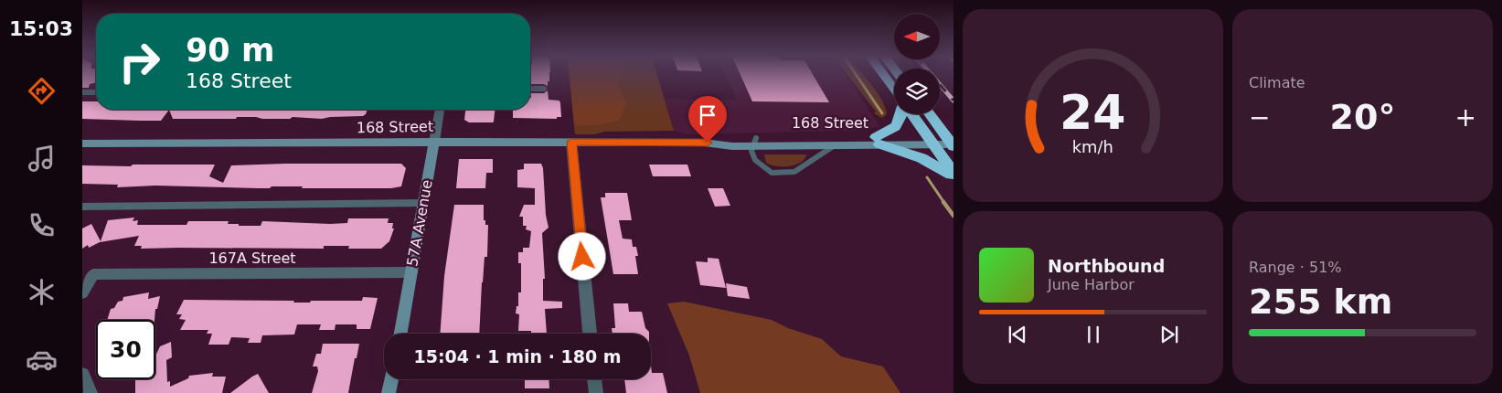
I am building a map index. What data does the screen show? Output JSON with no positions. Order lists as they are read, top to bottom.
{
  "streets": {
    "main road": ["168 Street", "57A Avenue"],
    "street": ["167A Street"]
  },
  "crossings": [
    ["168 Street", "57A Avenue"],
    ["57A Avenue", "167A Street"]
  ],
  "north": "left",
  "page": {
    "tabs": "15:03",
    "tile": [
      "Climate",
      ["Range · 51%", "255 km"]
    ],
    "turn": ["90 m", "168 Street"],
    "heat": ["−", "20°", "+"],
    "song": ["Northbound", "June Harbor"],
    "limit": "30",
    "trip": "15:04 · 1 min · 180 m",
    "gauge": ["24", "km/h"]
  }
}
